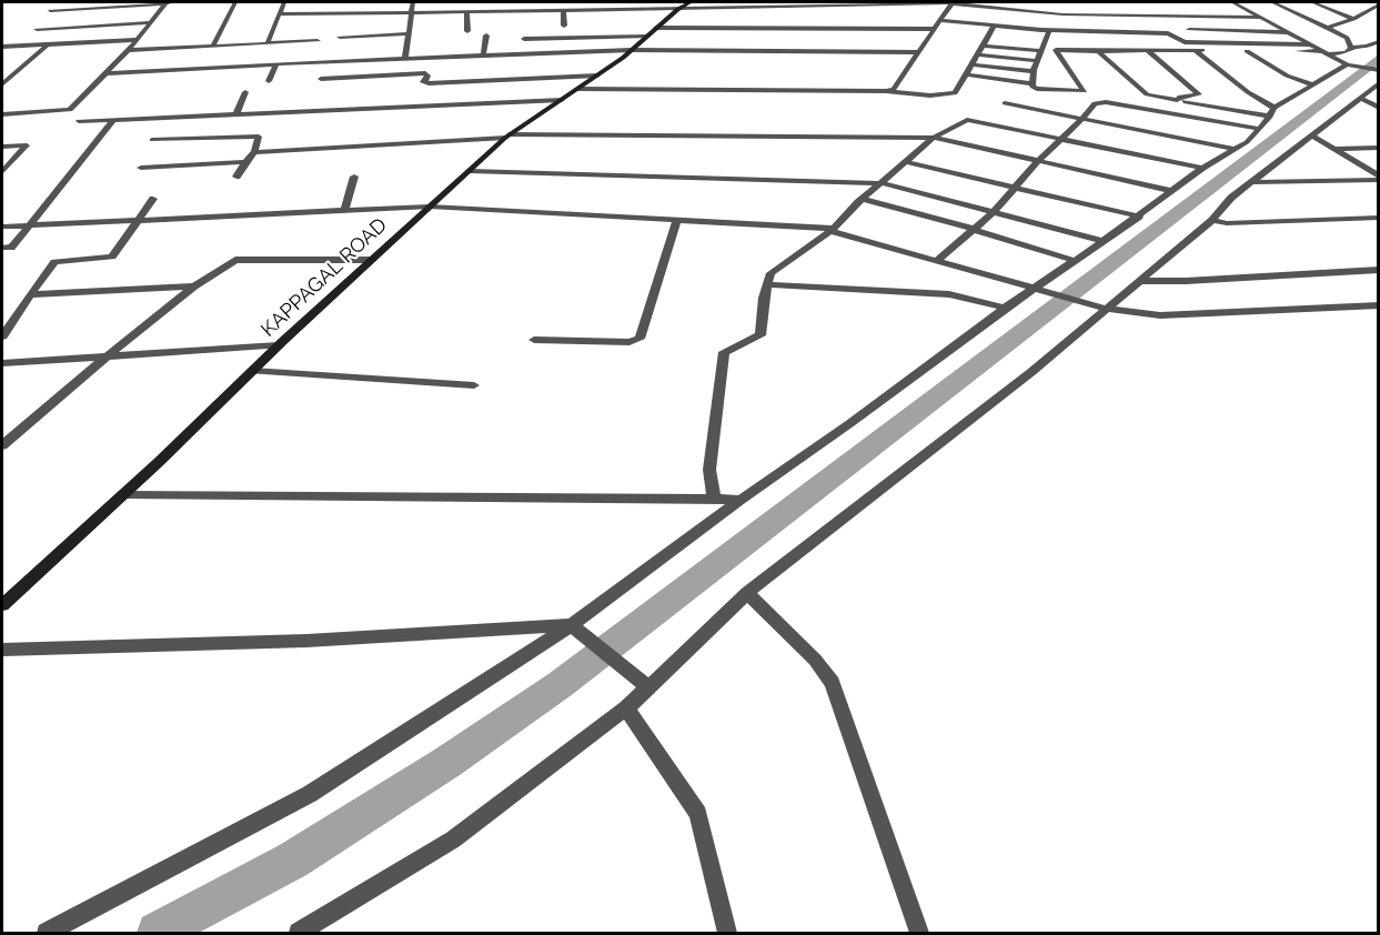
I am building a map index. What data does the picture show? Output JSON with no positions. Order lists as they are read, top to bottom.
{
  "streets": {
    "main road": ["KAPPAGAL ROAD"]
  }
}
